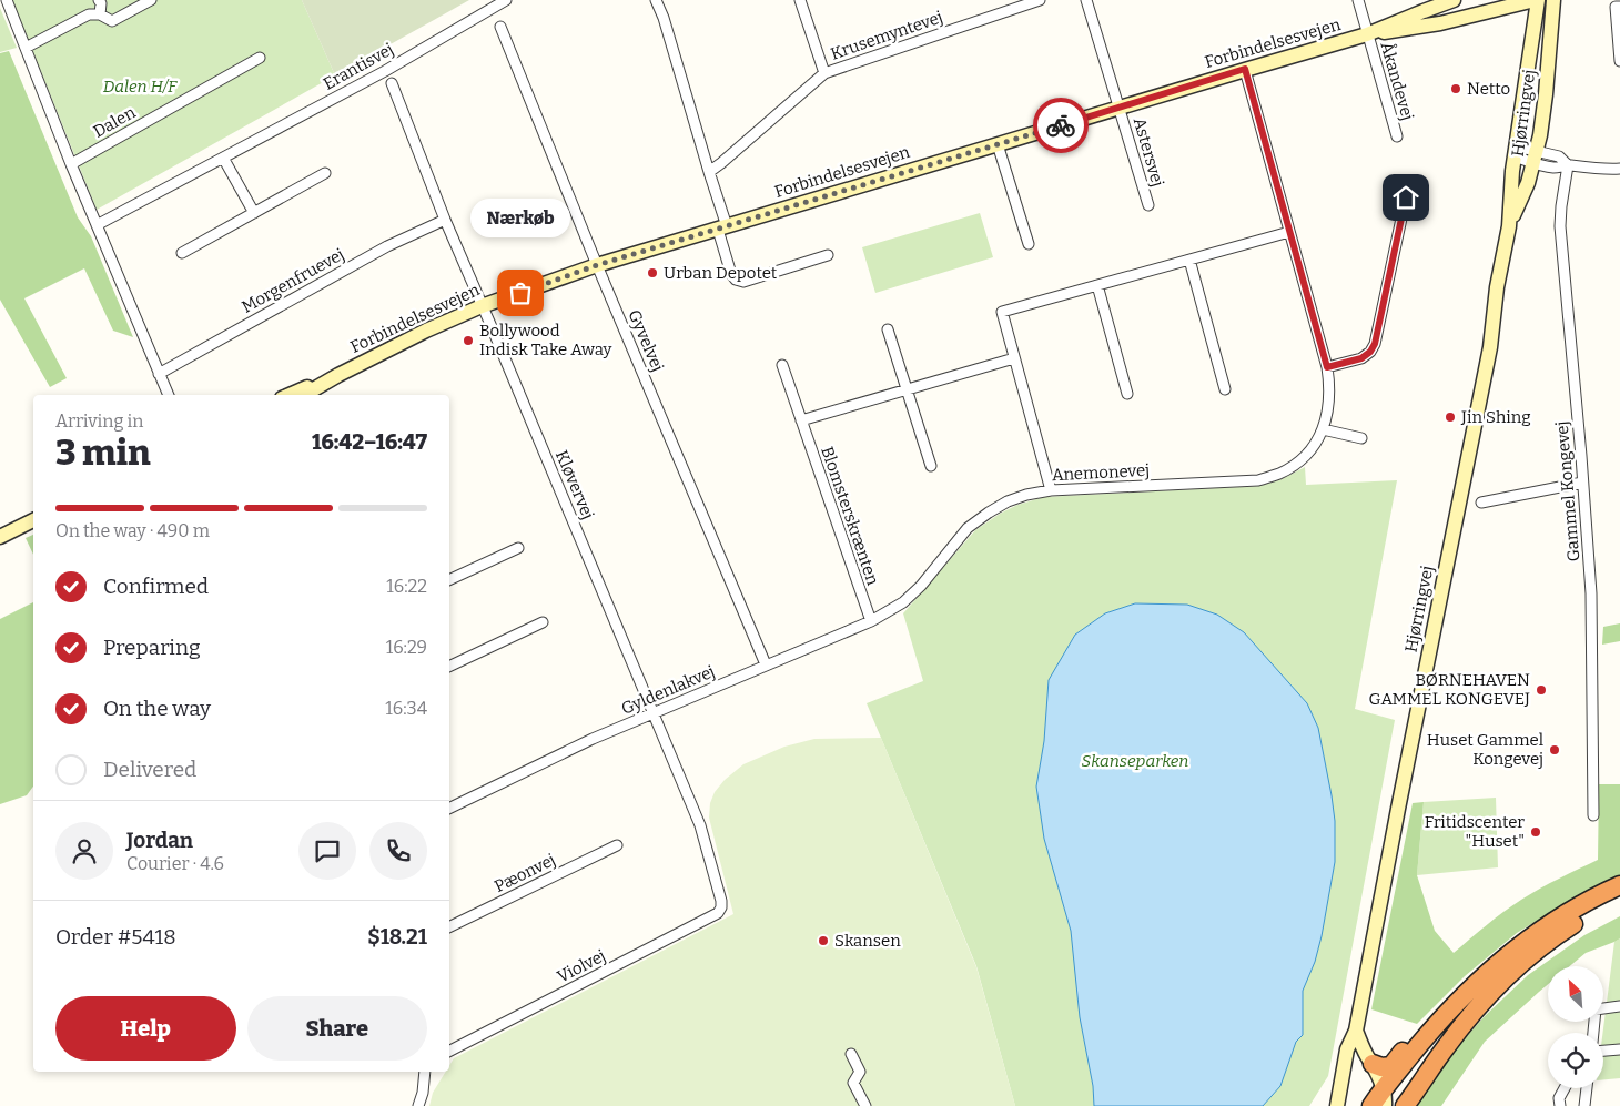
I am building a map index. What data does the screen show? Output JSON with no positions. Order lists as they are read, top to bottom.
{
  "streets": {
    "street": [
      "Krusemyntevej",
      "Forbindelsesvejen",
      "Erantisvej",
      "Åkandevej",
      "Hjørringvej",
      "Dalen",
      "Astersvej",
      "Morgenfruevej",
      "Gyvelvej",
      "Anemonevej",
      "Kløvervej",
      "Gammel Kongevej",
      "Blomsterskrænten",
      "Gyldenlakvej",
      "Pæonvej",
      "Violvej"
    ]
  },
  "crossings": [
    ["Forbindelsesvejen", "Åkandevej"],
    ["Forbindelsesvejen", "Hjørringvej"],
    ["Forbindelsesvejen", "Astersvej"],
    ["Forbindelsesvejen", "Gyvelvej"],
    ["Forbindelsesvejen", "Anemonevej"],
    ["Forbindelsesvejen", "Kløvervej"],
    ["Morgenfruevej", "Kløvervej"],
    ["Gyvelvej", "Gyldenlakvej"],
    ["Anemonevej", "Gyldenlakvej"],
    ["Kløvervej", "Gyldenlakvej"],
    ["Kløvervej", "Violvej"],
    ["Blomsterskrænten", "Gyldenlakvej"]
  ],
  "parks": ["Dalen H/F", "Skanseparken"],
  "places": [
    "Netto",
    "Urban Depotet",
    "Nærkøb",
    "Bollywood Indisk Take Away",
    "Jin Shing",
    "BØRNEHAVEN GAMMEL KONGEVEJ",
    "Huset Gammel Kongevej",
    "Fritidscenter \"Huset\"",
    "Skansen"
  ],
  "north": "top left",
  "page": {
    "bubble": "Nærkøb",
    "heading": ["3 min", "Arriving in", "16:42–16:47"],
    "panel": [
      "Jordan",
      "Courier · 4.6",
      "Order #5418",
      "$18.21"
    ],
    "bar": "On the way · 490 m",
    "list": [
      ["Confirmed", "16:22"],
      ["Preparing", "16:29"],
      ["On the way", "16:34"],
      "Delivered"
    ],
    "buttons": ["Help", "Share"]
  }
}
